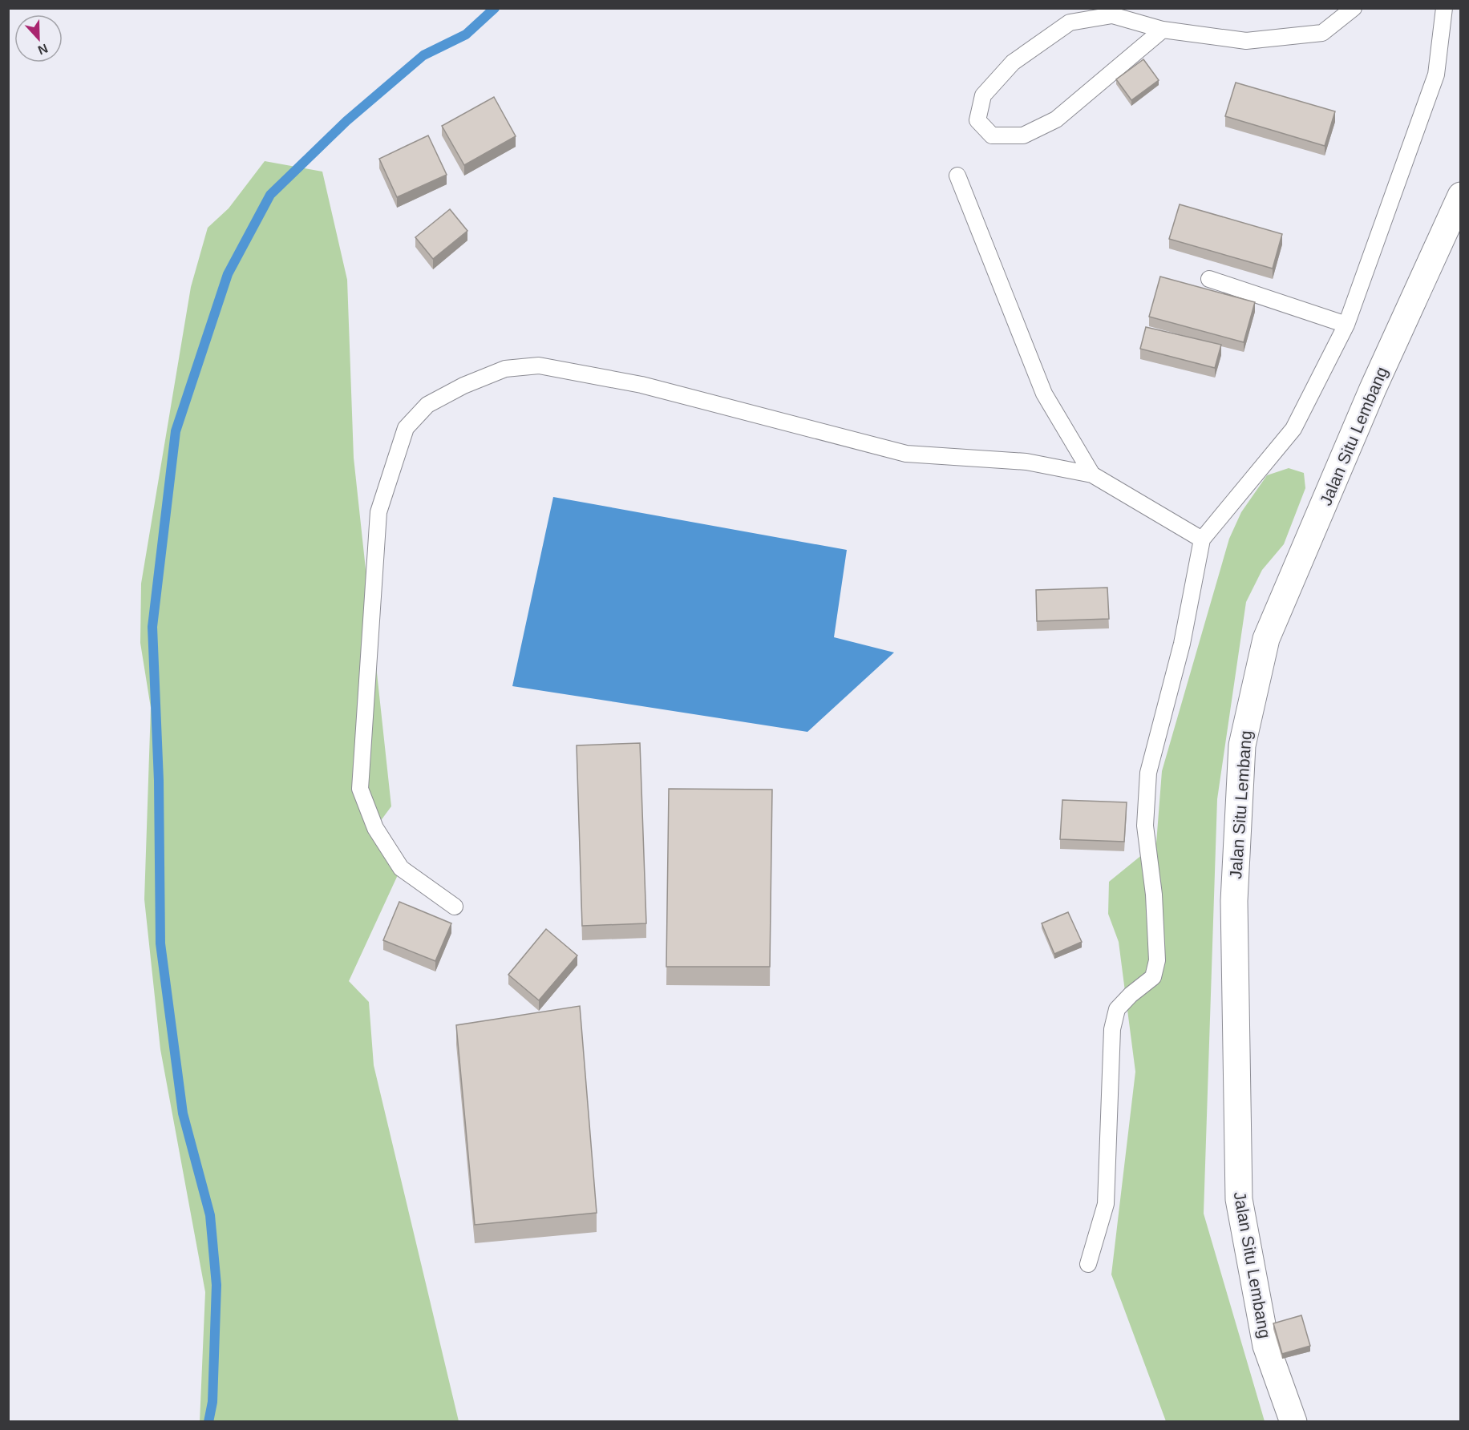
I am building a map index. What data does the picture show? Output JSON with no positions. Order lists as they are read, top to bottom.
{
  "streets": {
    "street": ["Jalan Situ Lembang"]
  },
  "north": "bottom"
}
